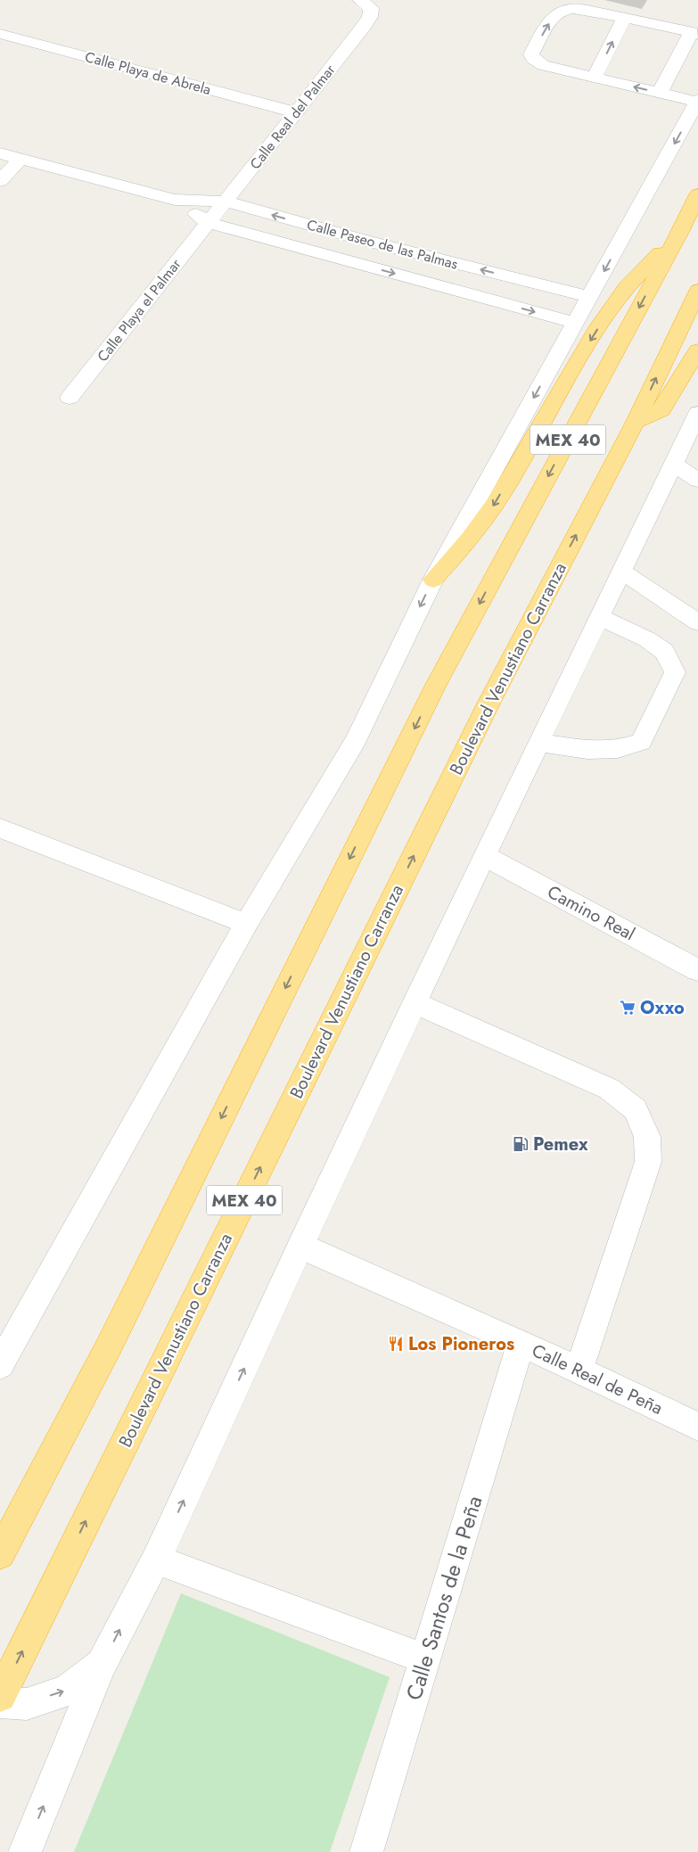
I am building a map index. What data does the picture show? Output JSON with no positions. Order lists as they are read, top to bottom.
{
  "streets": {
    "highway": ["MEX 40", "Boulevard Venustiano Carranza"],
    "street": [
      "Calle Playa de Abrela",
      "Calle Real del Palmar",
      "Calle Paseo de las Palmas",
      "Calle Playa el Palmar",
      "Camino Real",
      "Calle Real de Peña",
      "Calle Santos de la Peña"
    ]
  },
  "crossings": [
    ["Calle Playa de Abrela", "Calle Real del Palmar"],
    ["Calle Real del Palmar", "Calle Paseo de las Palmas"],
    ["Calle Real del Palmar", "Calle Playa el Palmar"],
    ["Calle Paseo de las Palmas", "Calle Playa el Palmar"],
    ["Calle Real de Peña", "Calle Santos de la Peña"]
  ],
  "places": {
    "supermarket": ["Oxxo"],
    "fuel station": ["Pemex"],
    "restaurant": ["Los Pioneros"]
  }
}
